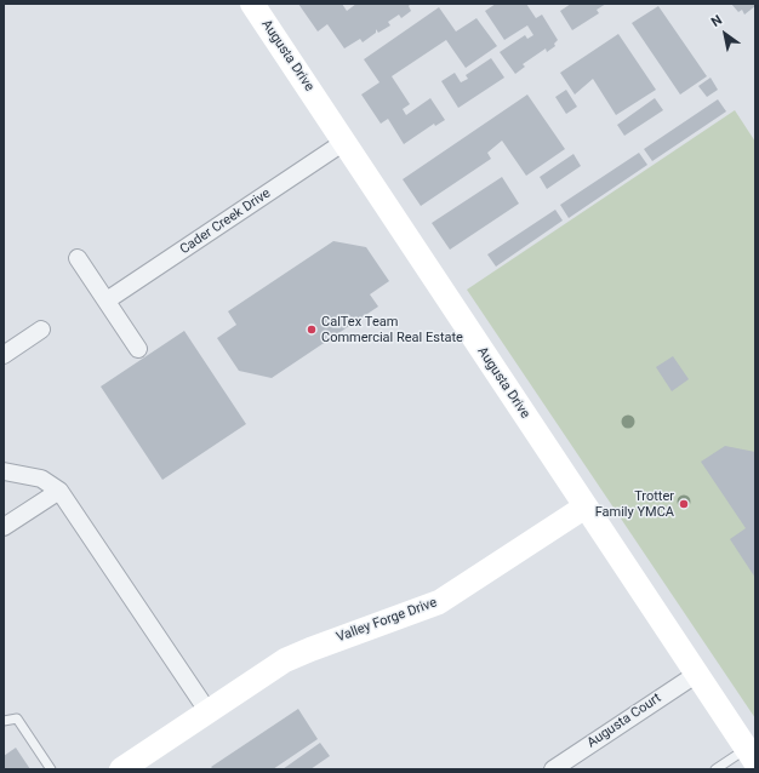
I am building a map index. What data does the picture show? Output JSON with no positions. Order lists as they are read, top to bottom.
{
  "streets": {
    "street": [
      "Augusta Drive",
      "Cader Creek Drive",
      "Valley Forge Drive",
      "Augusta Court"
    ]
  },
  "crossings": [
    ["Augusta Drive", "Cader Creek Drive"],
    ["Augusta Drive", "Valley Forge Drive"],
    ["Augusta Drive", "Augusta Court"]
  ],
  "places": ["CalTex Team Commercial Real Estate", "Trotter Family YMCA"],
  "north": "top left"
}
